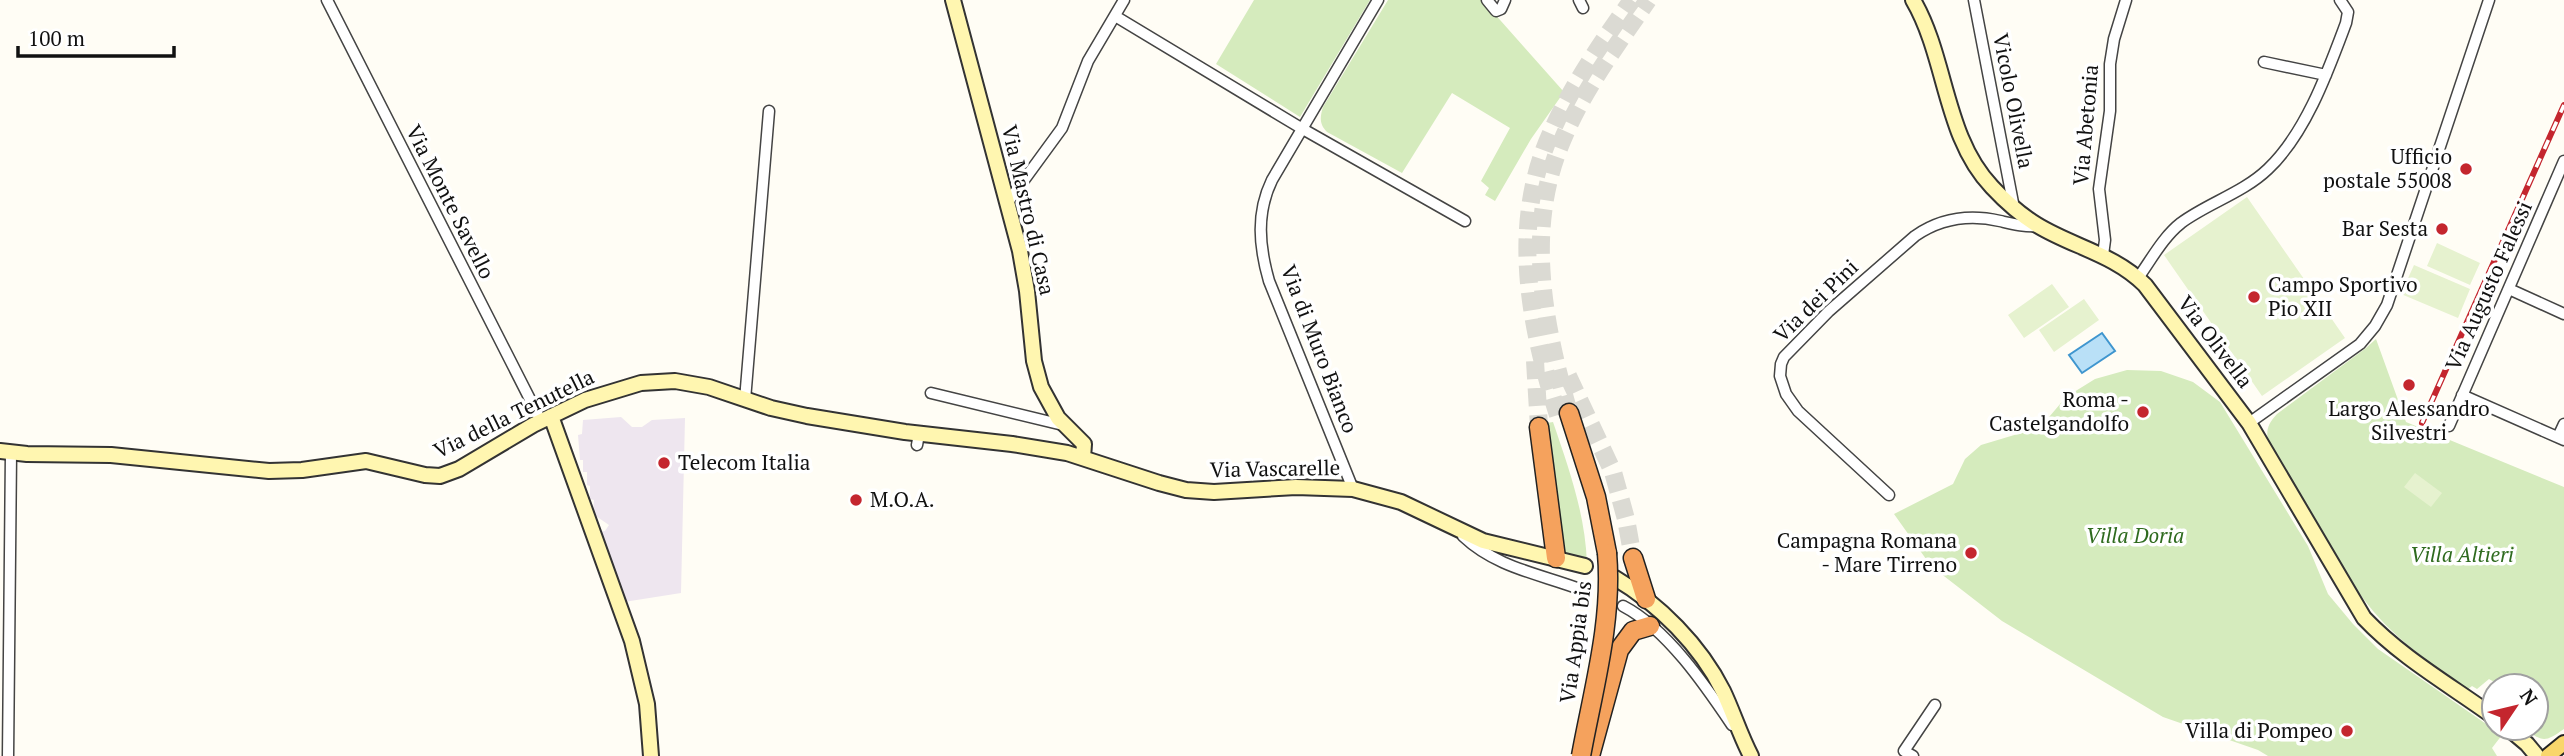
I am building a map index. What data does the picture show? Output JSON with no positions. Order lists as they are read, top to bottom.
{
  "streets": {
    "highway": ["Via Appia bis"],
    "street": [
      "Vicolo Olivella",
      "Via Abetonia",
      "Via Monte Savello",
      "Via Mastro di Casa",
      "Via Augusto Falessi",
      "Via dei Pini",
      "Via Olivella",
      "Via di Muro Bianco",
      "Via della Tenutella",
      "Via Vascarelle"
    ]
  },
  "crossings": [
    ["Vicolo Olivella", "Via Olivella"],
    ["Via Abetonia", "Via Olivella"],
    ["Via Monte Savello", "Via della Tenutella"],
    ["Via Mastro di Casa", "Via della Tenutella"],
    ["Via Mastro di Casa", "Via Vascarelle"],
    ["Via dei Pini", "Via Olivella"],
    ["Via di Muro Bianco", "Via Vascarelle"],
    ["Via della Tenutella", "Via Vascarelle"],
    ["Via Vascarelle", "Via Appia bis"]
  ],
  "parks": ["Villa Doria", "Villa Altieri"],
  "places": [
    "Ufficio postale 55008",
    "Bar Sesta",
    "Campo Sportivo Pio XII",
    "Largo Alessandro Silvestri",
    "Roma - Castelgandolfo",
    "Telecom Italia",
    "M.O.A.",
    "Campagna Romana - Mare Tirreno",
    "Villa di Pompeo"
  ],
  "scale_bar": "100 m",
  "north": "top right"
}
